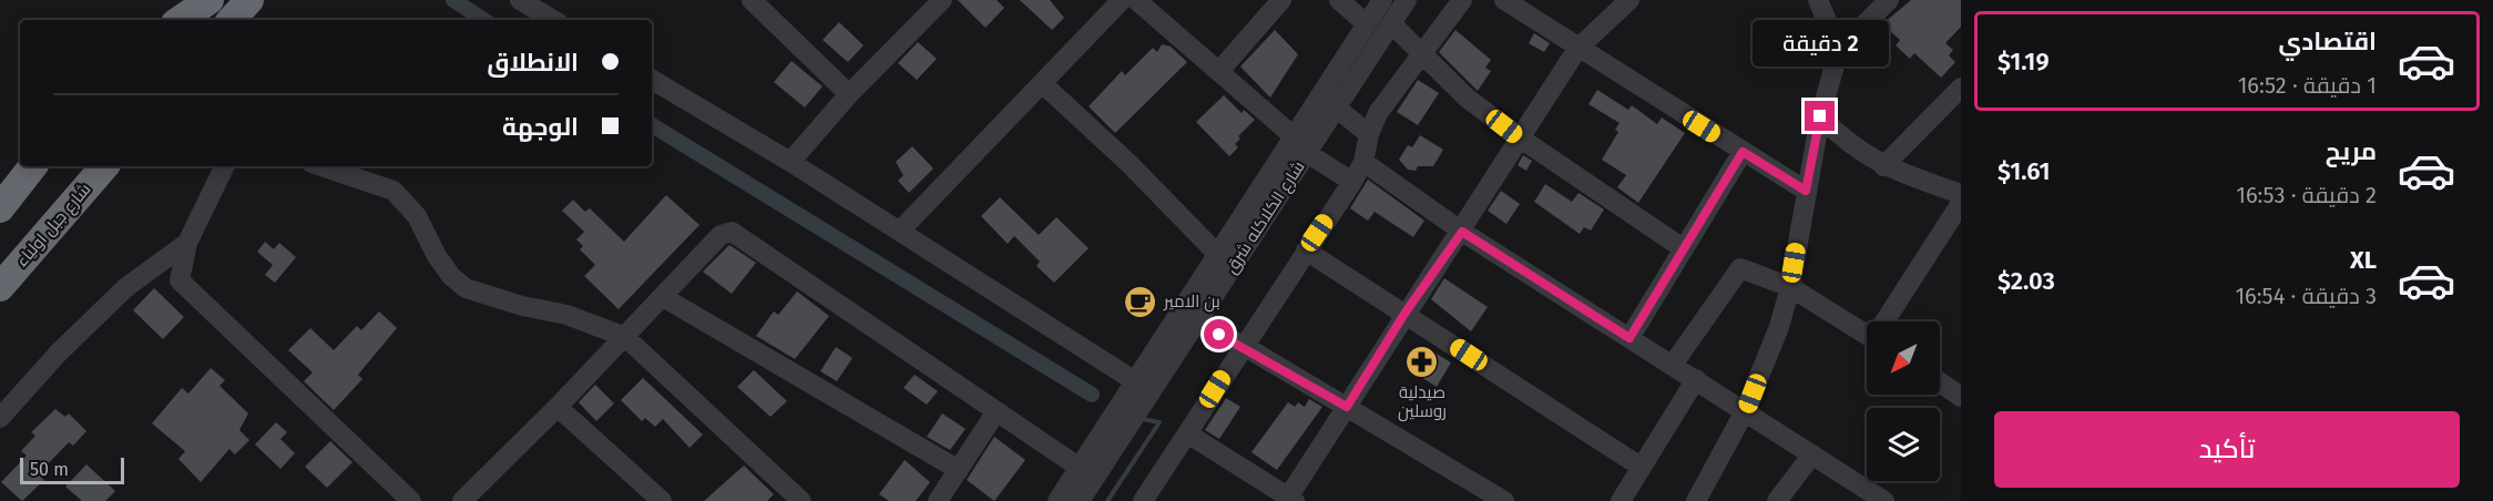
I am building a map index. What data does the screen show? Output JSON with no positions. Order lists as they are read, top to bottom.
{
  "streets": {
    "highway": ["شارع جبل اولياء"],
    "street": ["شارع الكلاكله شرق"]
  },
  "places": {
    "cafe": ["بن الامير"],
    "pharmacy": ["صيدلية روسلين"]
  },
  "scale_bar": "50 m",
  "north": "bottom left",
  "page": {
    "list": [
      {
        "name": "اقتصادي",
        "note": "1 دقيقة · 16:52",
        "value": "$1.19"
      },
      {
        "name": "مريح",
        "note": "2 دقيقة · 16:53",
        "value": "$1.61"
      },
      {
        "name": "XL",
        "note": "3 دقيقة · 16:54",
        "value": "$2.03"
      }
    ],
    "bubble": "2 دقيقة",
    "banner": ["الانطلاق", "الوجهة"],
    "buttons": "تأكيد",
    "scale": "50 m"
  }
}
